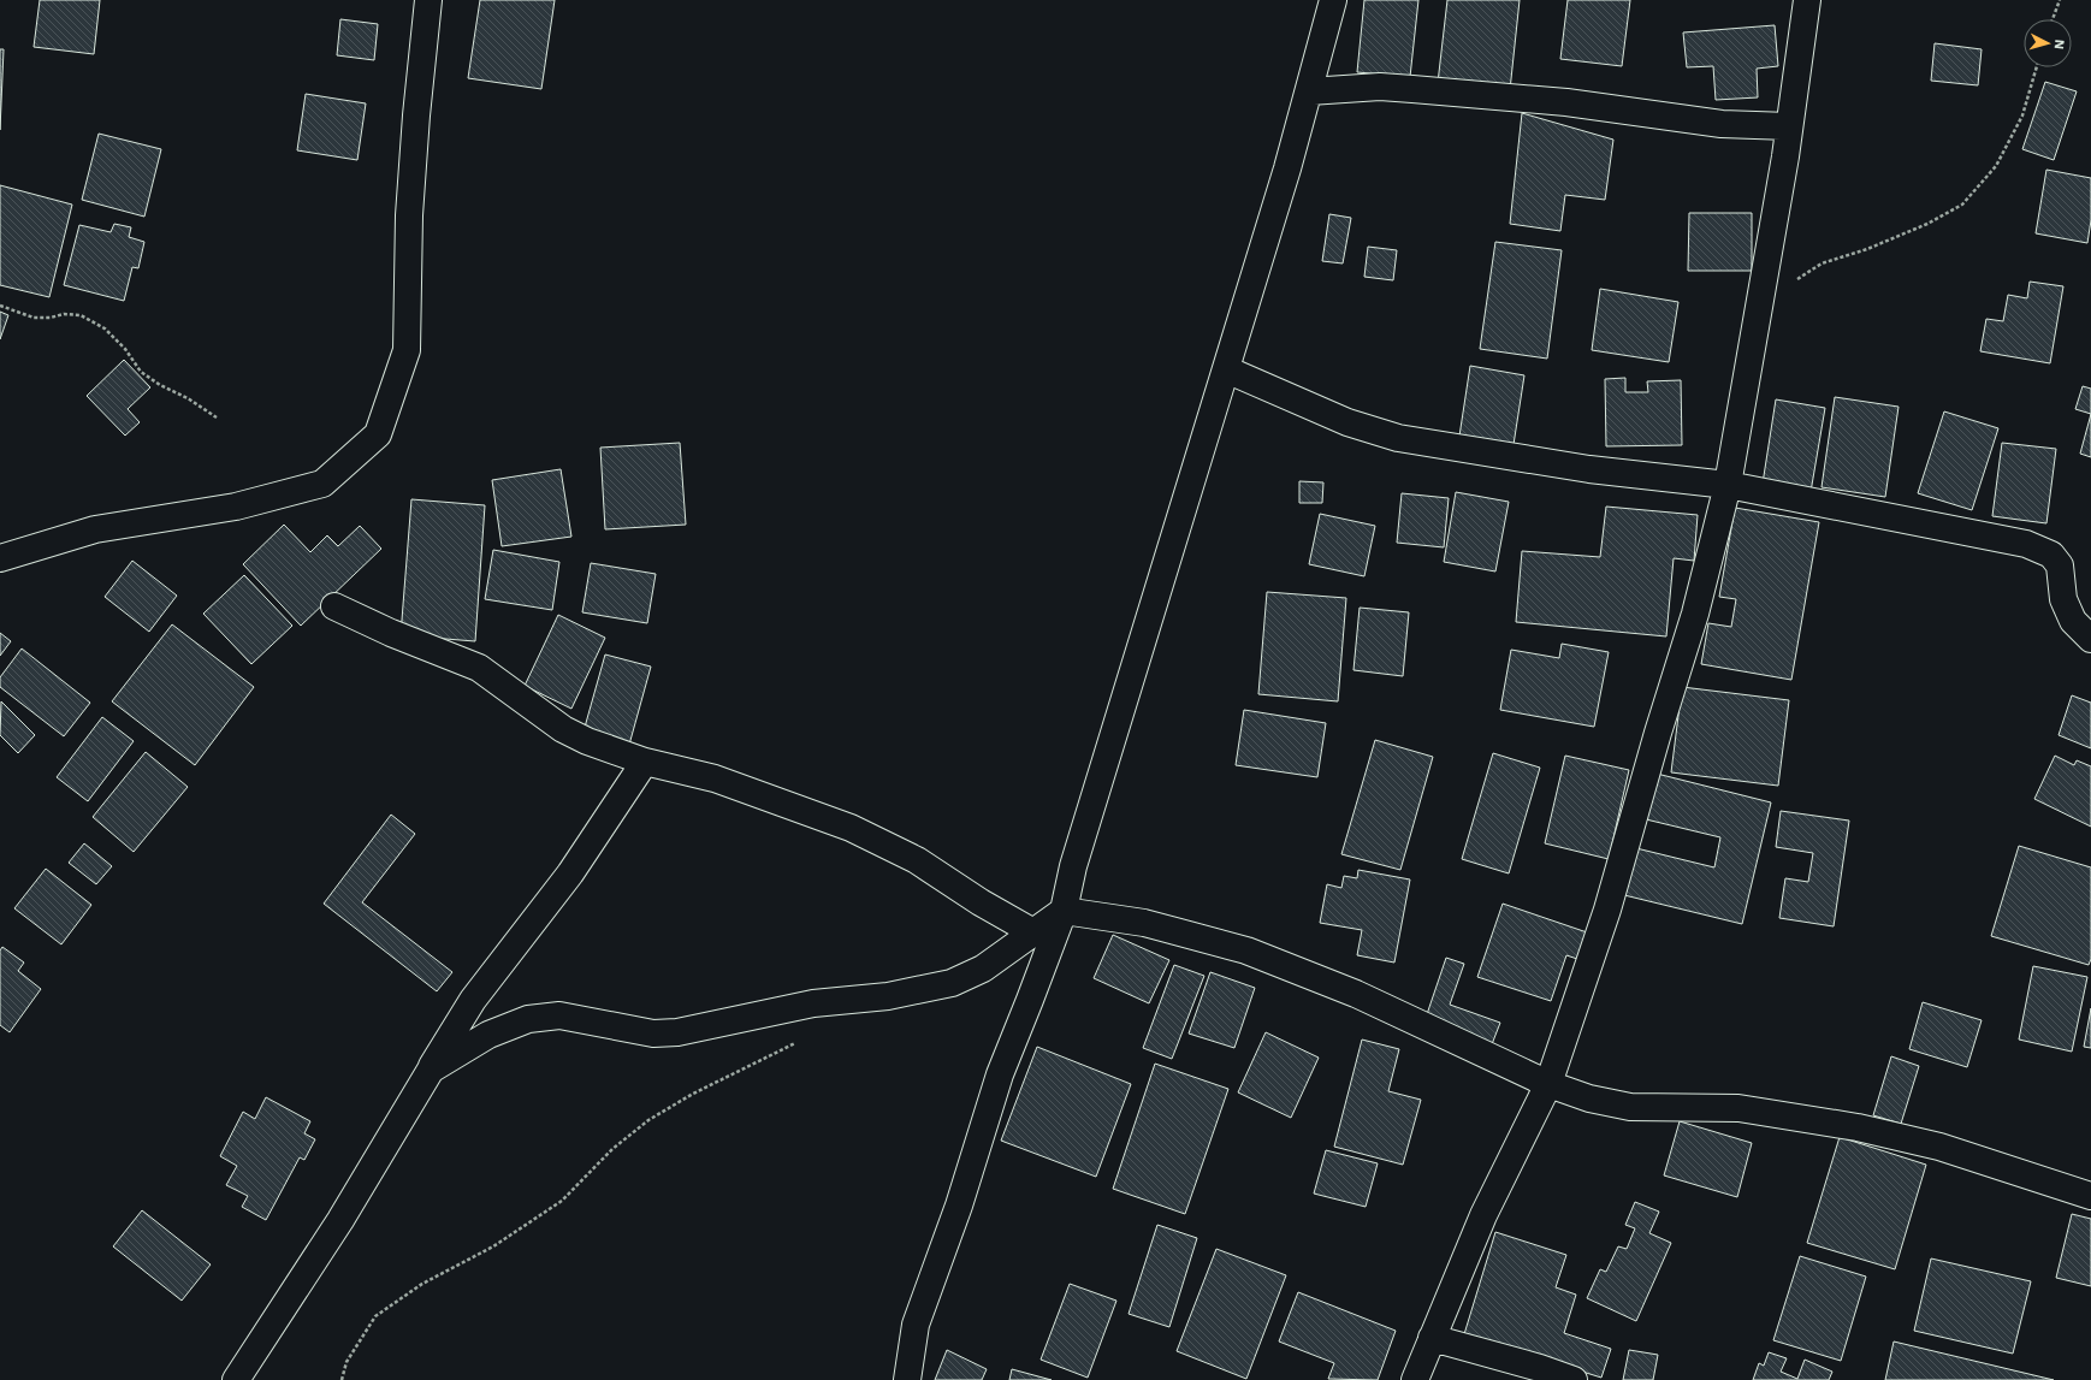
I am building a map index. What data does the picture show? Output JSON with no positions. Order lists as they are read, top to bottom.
{
  "north": "right"
}
